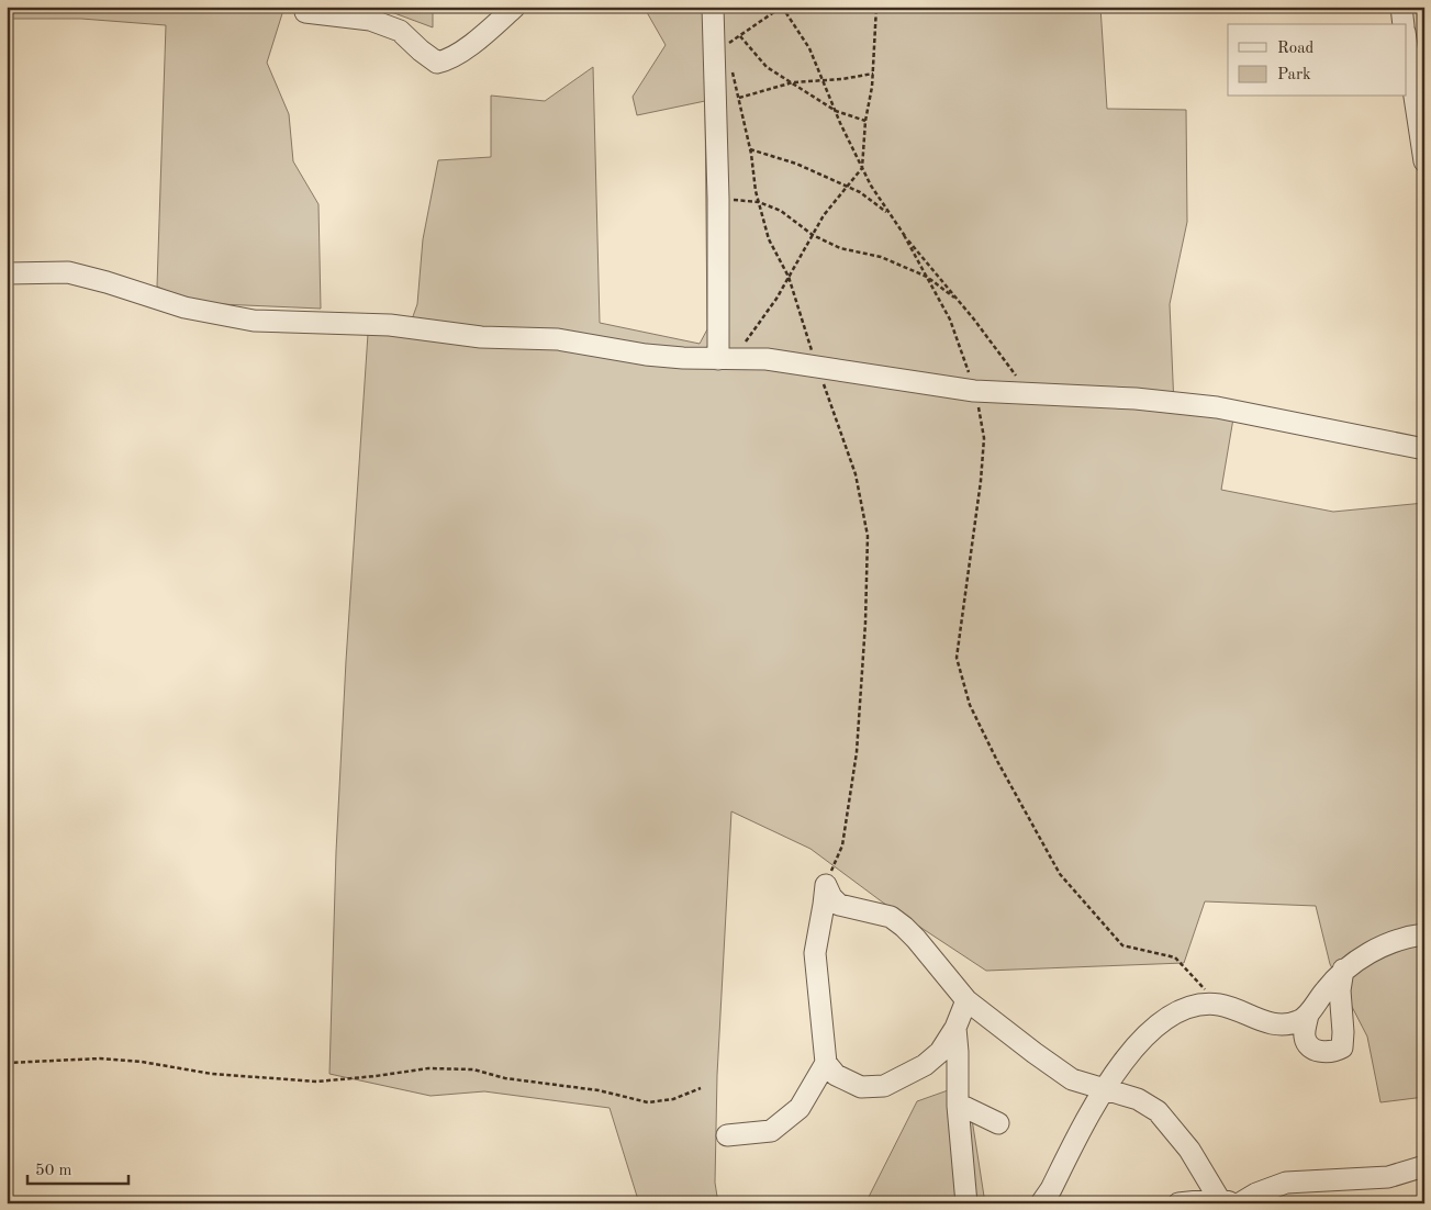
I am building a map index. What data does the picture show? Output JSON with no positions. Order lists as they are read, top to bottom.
{
  "legend": ["Road", "Park"],
  "scale_bar": "50 m"
}
